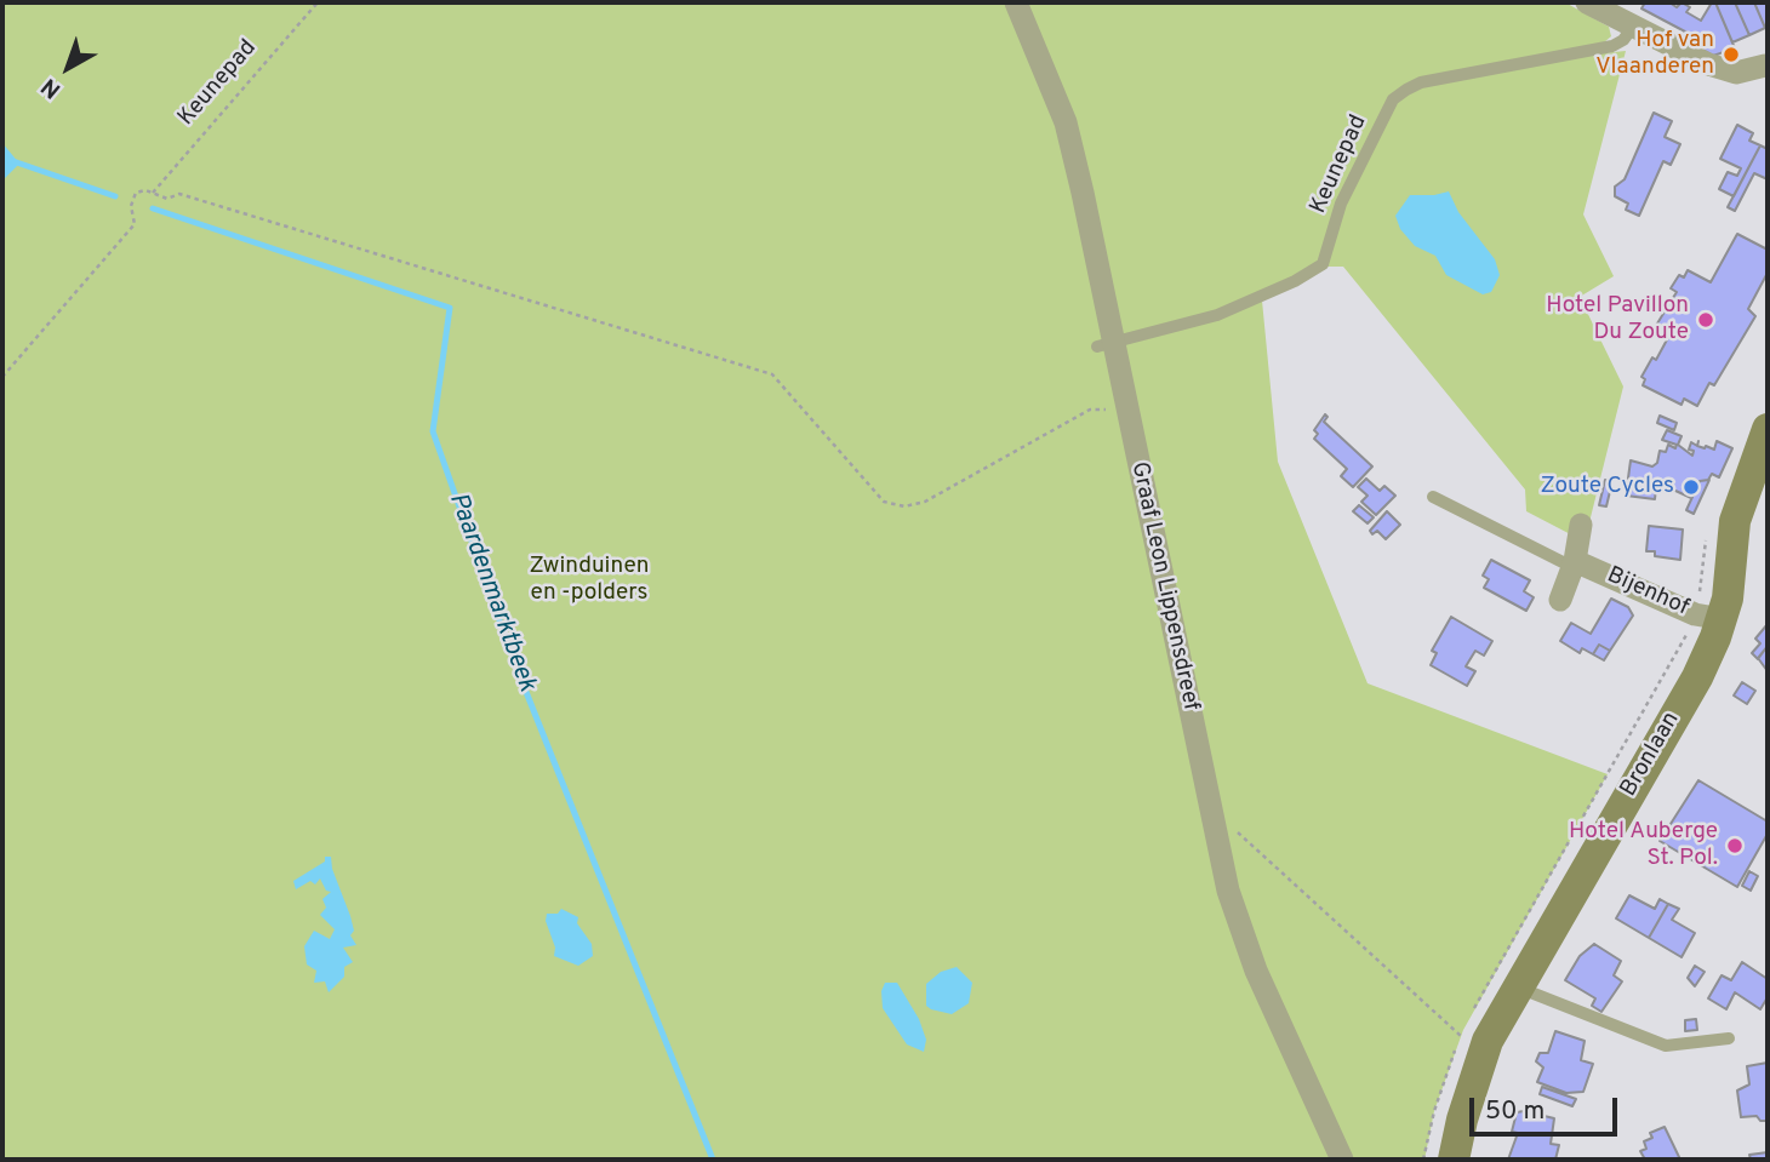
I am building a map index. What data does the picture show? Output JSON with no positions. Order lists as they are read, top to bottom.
{
  "streets": {
    "street": ["Graaf Leon Lippensdreef", "Bijenhof", "Bronlaan"],
    "lane": ["Keunepad"]
  },
  "crossings": [
    ["Keunepad", "Graaf Leon Lippensdreef"],
    ["Bijenhof", "Bronlaan"]
  ],
  "water": ["Paardenmarktbeek"],
  "parks": ["Zwinduinen en -polders"],
  "places": [
    "Hof van Vlaanderen",
    "Hotel Pavillon Du Zoute",
    "Zoute Cycles",
    "Hotel Auberge St. Pol."
  ],
  "scale_bar": "50 m",
  "north": "bottom left"
}
